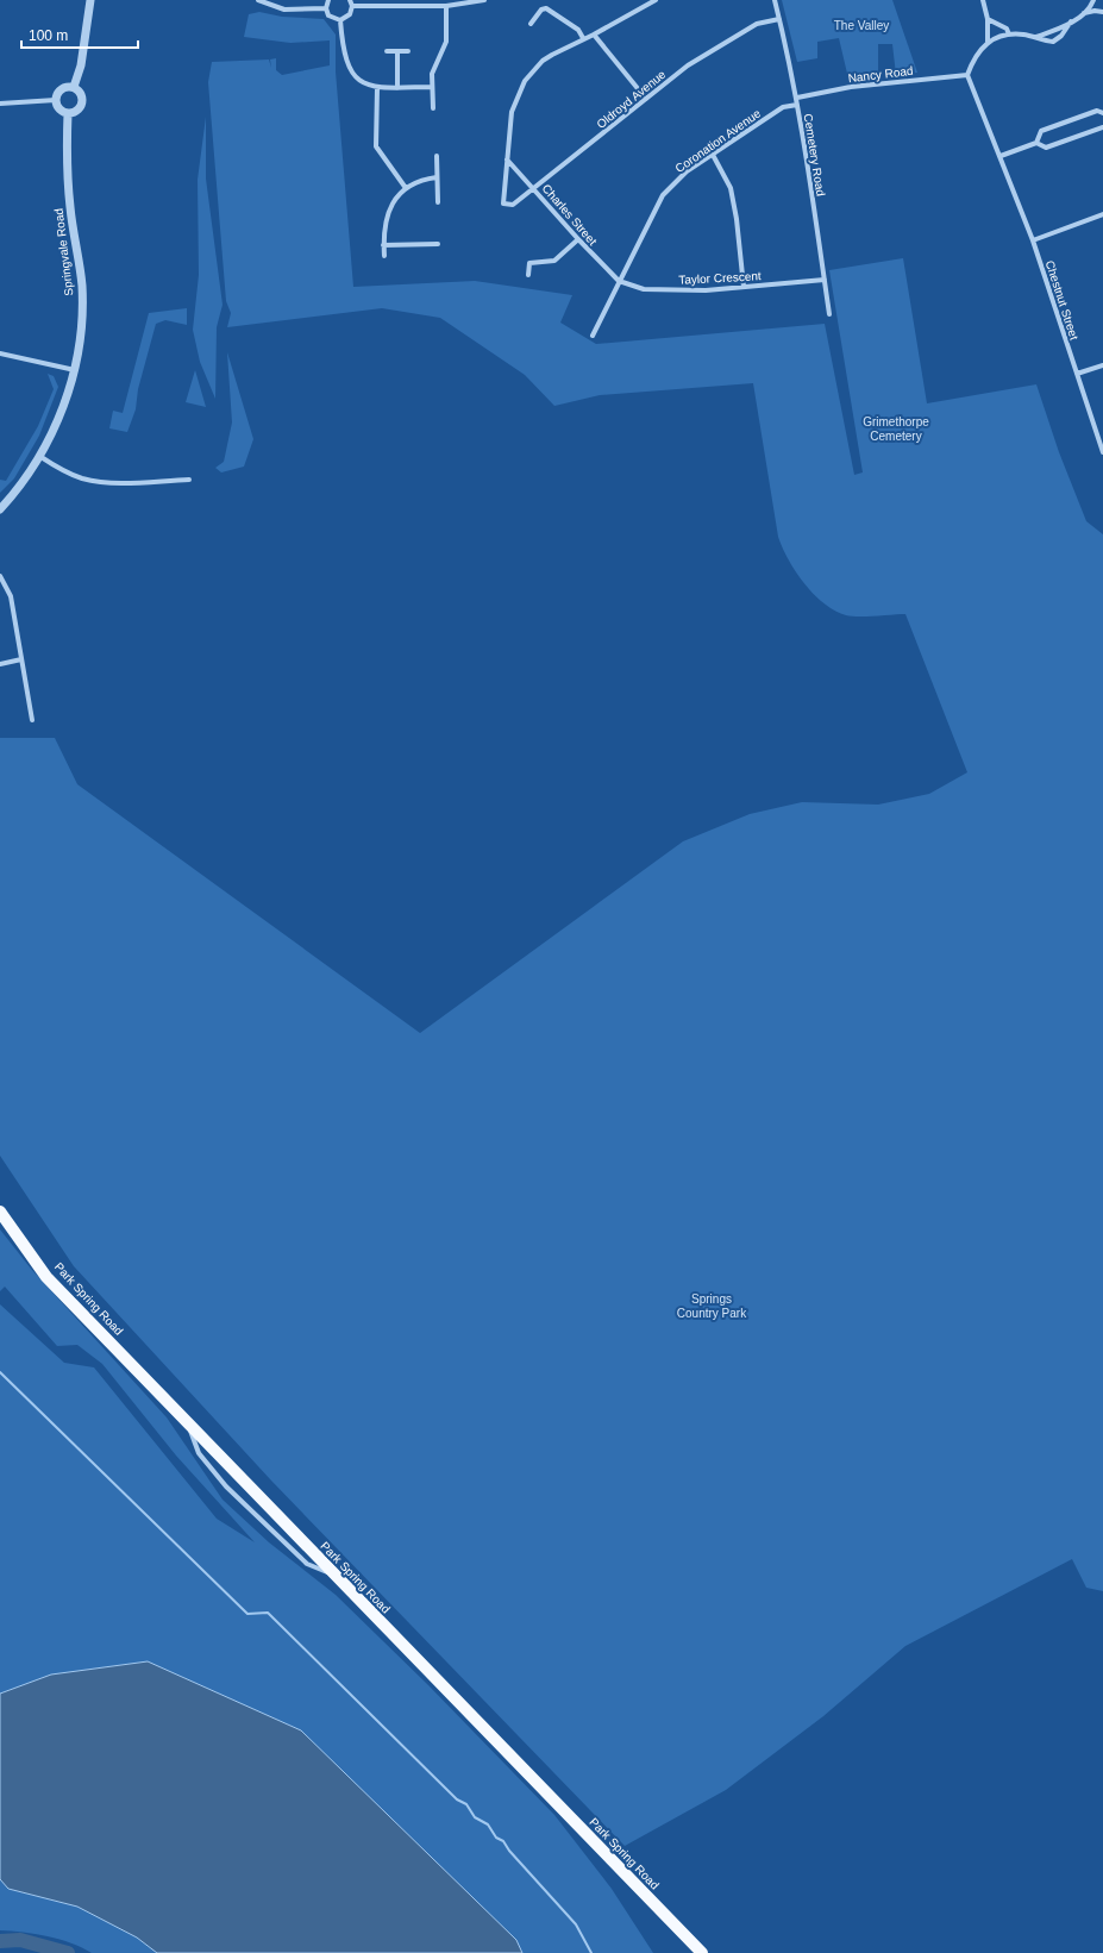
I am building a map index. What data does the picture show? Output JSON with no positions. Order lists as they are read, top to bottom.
{
  "streets": {
    "main road": ["Park Spring Road"],
    "street": [
      "Nancy Road",
      "Oldroyd Avenue",
      "Coronation Avenue",
      "Cemetery Road",
      "Charles Street",
      "Springvale Road",
      "Taylor Crescent",
      "Chestnut Street"
    ]
  },
  "crossings": [
    ["Nancy Road", "Cemetery Road"],
    ["Oldroyd Avenue", "Cemetery Road"],
    ["Oldroyd Avenue", "Charles Street"],
    ["Coronation Avenue", "Cemetery Road"],
    ["Coronation Avenue", "Charles Street"],
    ["Coronation Avenue", "Taylor Crescent"],
    ["Cemetery Road", "Taylor Crescent"],
    ["Charles Street", "Taylor Crescent"]
  ],
  "parks": ["The Valley", "Grimethorpe Cemetery", "Springs Country Park"],
  "scale_bar": "100 m"
}
